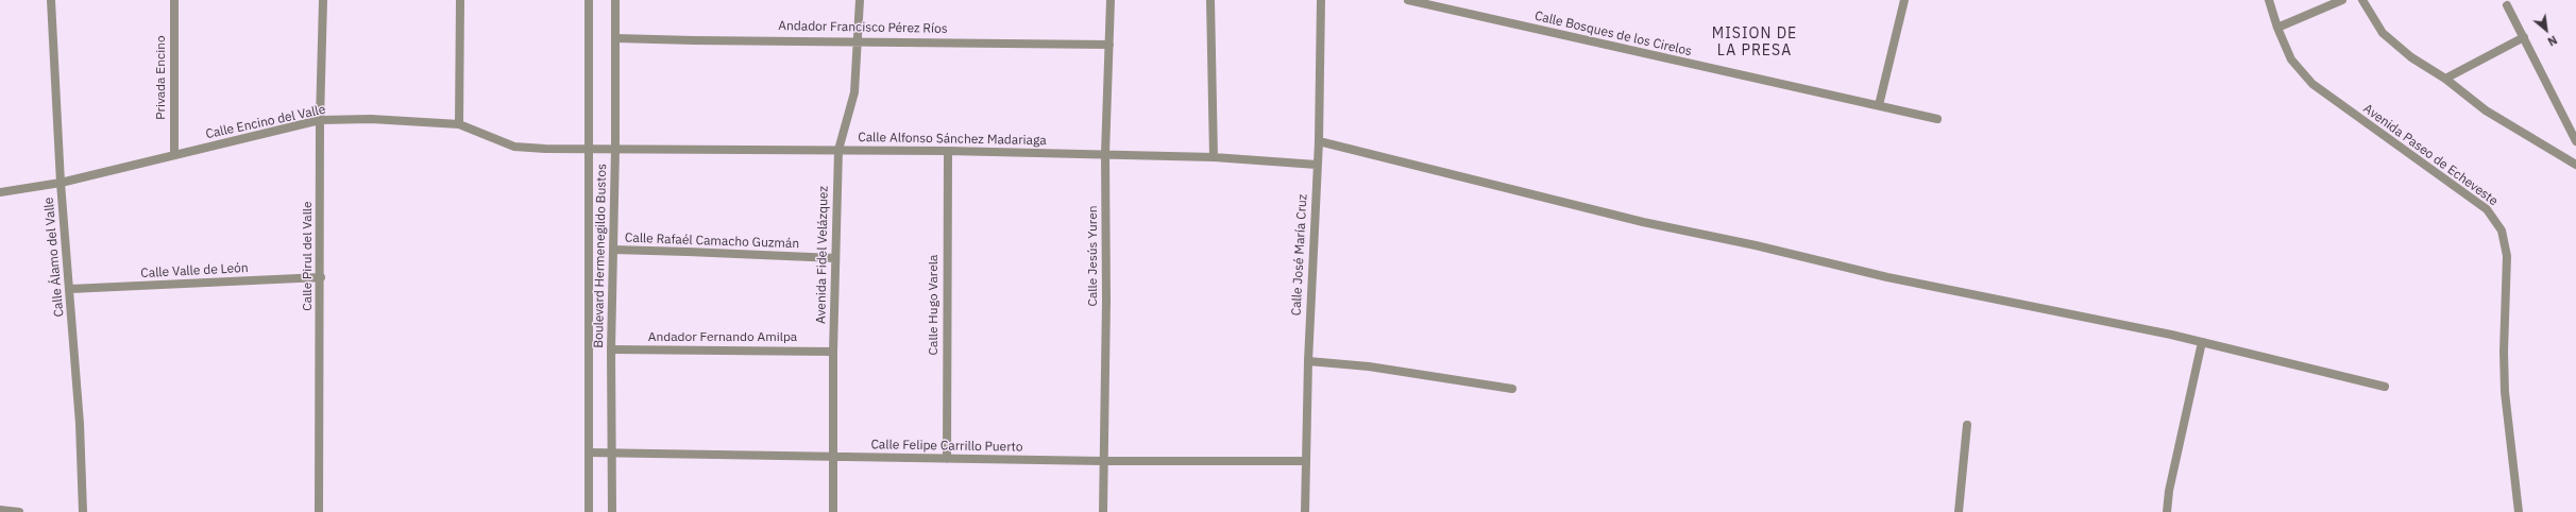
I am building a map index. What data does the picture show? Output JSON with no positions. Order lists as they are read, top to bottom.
{
  "streets": {
    "street": [
      "Andador Francisco Pérez Ríos",
      "Calle Bosques de los Cirelos",
      "Privada Encino",
      "Calle Encino del Valle",
      "Calle Alfonso Sánchez Madariaga",
      "Avenida Paseo de Echeveste",
      "Calle Rafaél Camacho Guzmán",
      "Avenida Fidel Velázquez",
      "Calle José María Cruz",
      "Calle Pirul del Valle",
      "Boulevard Hermenegildo Bustos",
      "Calle Jesús Yuren",
      "Calle Álamo del Valle",
      "Calle Valle de León",
      "Calle Hugo Varela",
      "Andador Fernando Amilpa",
      "Calle Felipe Carrillo Puerto"
    ]
  },
  "crossings": [
    ["Andador Francisco Pérez Ríos", "Avenida Fidel Velázquez"],
    ["Andador Francisco Pérez Ríos", "Boulevard Hermenegildo Bustos"],
    ["Andador Francisco Pérez Ríos", "Calle Jesús Yuren"],
    ["Privada Encino", "Calle Encino del Valle"],
    ["Calle Encino del Valle", "Calle Alfonso Sánchez Madariaga"],
    ["Calle Encino del Valle", "Calle Pirul del Valle"],
    ["Calle Encino del Valle", "Boulevard Hermenegildo Bustos"],
    ["Calle Encino del Valle", "Calle Álamo del Valle"],
    ["Calle Alfonso Sánchez Madariaga", "Avenida Fidel Velázquez"],
    ["Calle Alfonso Sánchez Madariaga", "Calle José María Cruz"],
    ["Calle Alfonso Sánchez Madariaga", "Boulevard Hermenegildo Bustos"],
    ["Calle Alfonso Sánchez Madariaga", "Calle Jesús Yuren"],
    ["Calle Alfonso Sánchez Madariaga", "Calle Hugo Varela"],
    ["Calle Rafaél Camacho Guzmán", "Avenida Fidel Velázquez"],
    ["Calle Rafaél Camacho Guzmán", "Boulevard Hermenegildo Bustos"],
    ["Avenida Fidel Velázquez", "Andador Fernando Amilpa"],
    ["Avenida Fidel Velázquez", "Calle Felipe Carrillo Puerto"],
    ["Calle José María Cruz", "Calle Felipe Carrillo Puerto"],
    ["Calle Pirul del Valle", "Calle Valle de León"],
    ["Boulevard Hermenegildo Bustos", "Andador Fernando Amilpa"],
    ["Boulevard Hermenegildo Bustos", "Calle Felipe Carrillo Puerto"],
    ["Calle Jesús Yuren", "Calle Felipe Carrillo Puerto"],
    ["Calle Álamo del Valle", "Calle Valle de León"],
    ["Calle Hugo Varela", "Calle Felipe Carrillo Puerto"]
  ],
  "districts": ["MISION DE LA PRESA"],
  "north": "bottom right"
}
